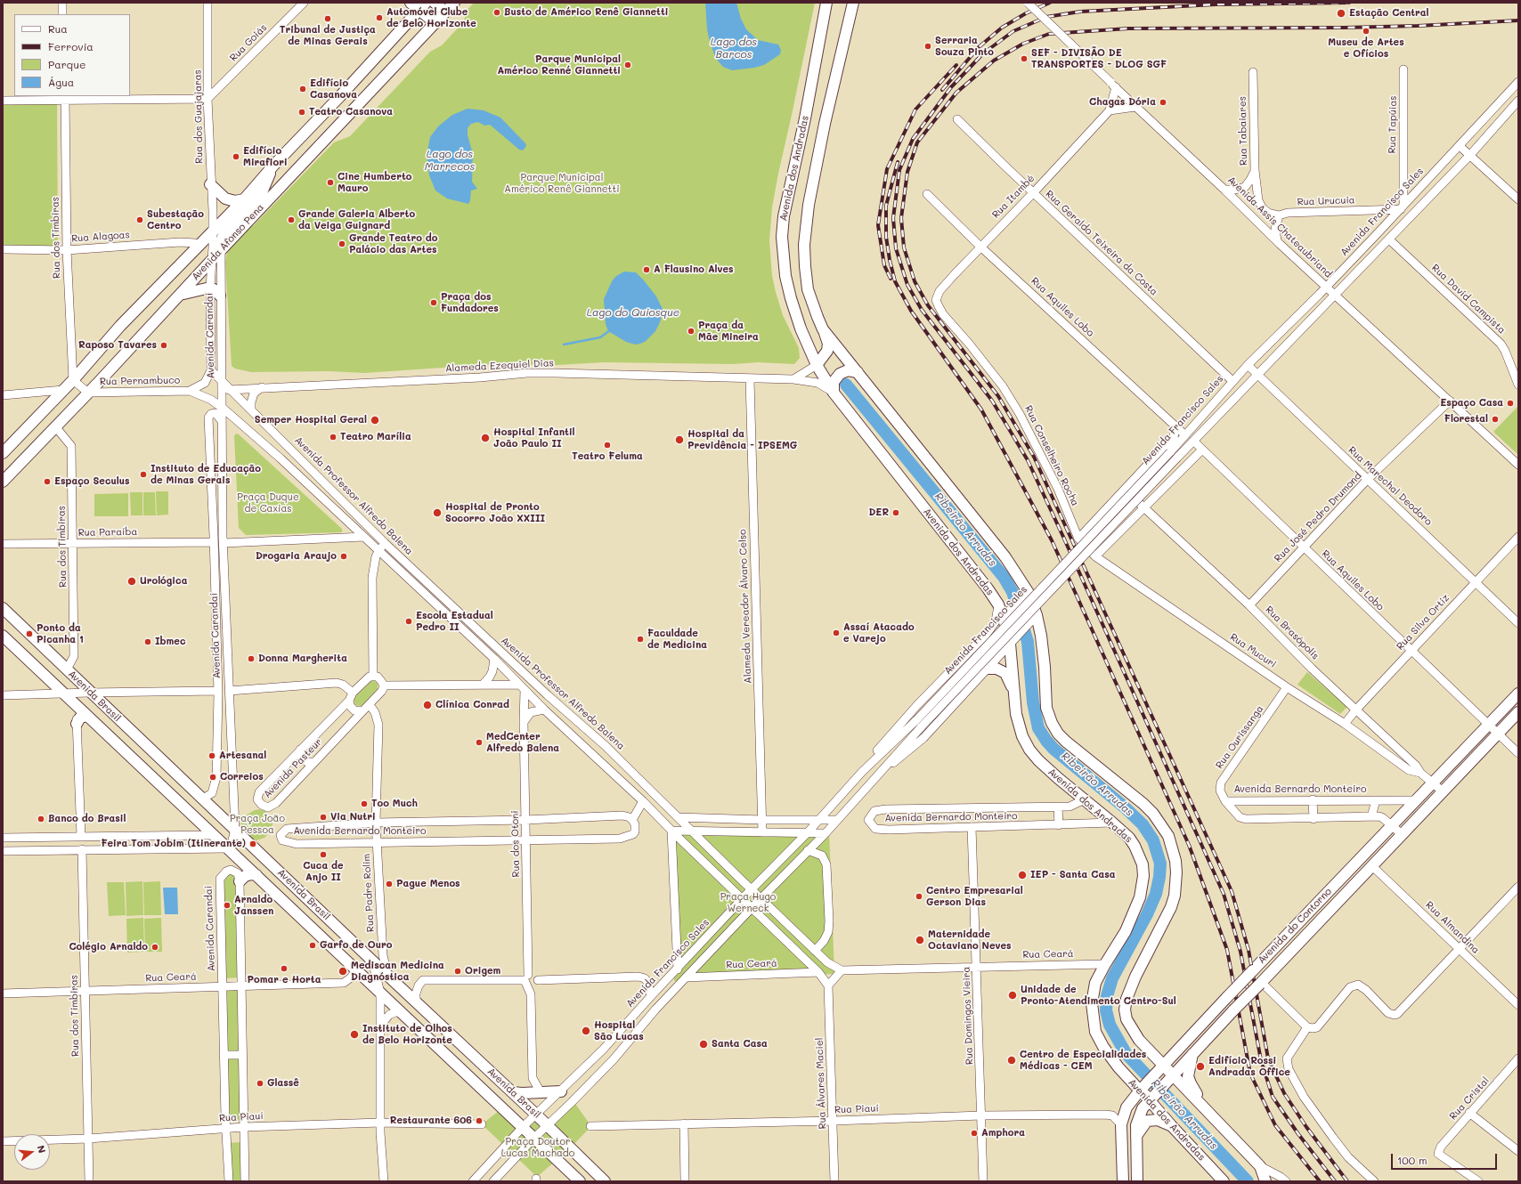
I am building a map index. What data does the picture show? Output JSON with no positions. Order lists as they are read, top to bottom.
{
  "streets": {
    "main road": [
      "Avenida dos Andradas",
      "Avenida Afonso Pena",
      "Avenida Brasil",
      "Avenida do Contorno"
    ],
    "street": [
      "Rua Goiás",
      "Rua dos Guajajaras",
      "Rua Tapúias",
      "Rua Tabaiares",
      "Rua Itambé",
      "Rua Urucuia",
      "Avenida Francisco Sales",
      "Avenida Assis Chateaubriand",
      "Rua Alagoas",
      "Rua dos Timbiras",
      "Rua Geraldo Teixeira da Costa",
      "Rua David Campista",
      "Rua Aquiles Lobo",
      "Avenida Carandaí",
      "Alameda Ezequiel Dias",
      "Rua Pernambuco",
      "Rua Conselheiro Rocha",
      "Rua Marechal Deodoro",
      "Avenida Professor Alfredo Balena",
      "Rua José Pedro Drumond",
      "Rua Paraíba",
      "Alameda Vereador Álvaro Celso",
      "Rua Silva Ortiz",
      "Rua Brasópolis",
      "Rua Mucuri",
      "Rua Ourissanga",
      "Avenida Pasteur",
      "Avenida Bernardo Monteiro",
      "Rua dos Otoni",
      "Rua Padre Rolim",
      "Rua Almandina",
      "Rua Ceará",
      "Rua Domingos Vieira",
      "Rua Álvares Maciel",
      "Rua Cristal",
      "Rua Piauí"
    ]
  },
  "crossings": [
    ["Rua Goiás", "Rua dos Guajajaras"],
    ["Rua dos Guajajaras", "Avenida Afonso Pena"],
    ["Rua dos Guajajaras", "Avenida Carandaí"],
    ["Rua Tapúias", "Rua Urucuia"],
    ["Rua Tapúias", "Avenida Francisco Sales"],
    ["Rua Tabaiares", "Avenida Assis Chateaubriand"],
    ["Avenida dos Andradas", "Avenida Francisco Sales"],
    ["Avenida dos Andradas", "Alameda Ezequiel Dias"],
    ["Avenida dos Andradas", "Avenida Bernardo Monteiro"],
    ["Avenida dos Andradas", "Avenida do Contorno"],
    ["Avenida dos Andradas", "Rua Ceará"],
    ["Rua Itambé", "Avenida Assis Chateaubriand"],
    ["Rua Itambé", "Rua Geraldo Teixeira da Costa"],
    ["Rua Itambé", "Rua Aquiles Lobo"],
    ["Rua Itambé", "Rua Conselheiro Rocha"],
    ["Rua Urucuia", "Avenida Francisco Sales"],
    ["Avenida Francisco Sales", "Avenida Assis Chateaubriand"],
    ["Avenida Francisco Sales", "Rua Geraldo Teixeira da Costa"],
    ["Avenida Francisco Sales", "Rua David Campista"],
    ["Avenida Francisco Sales", "Rua Aquiles Lobo"],
    ["Avenida Francisco Sales", "Rua Conselheiro Rocha"],
    ["Avenida Francisco Sales", "Rua Marechal Deodoro"],
    ["Avenida Francisco Sales", "Avenida Professor Alfredo Balena"],
    ["Avenida Francisco Sales", "Rua Brasópolis"],
    ["Avenida Francisco Sales", "Rua Mucuri"],
    ["Avenida Francisco Sales", "Avenida Brasil"],
    ["Avenida Francisco Sales", "Rua Ceará"],
    ["Avenida Assis Chateaubriand", "Rua José Pedro Drumond"],
    ["Rua Alagoas", "Rua dos Timbiras"],
    ["Rua Alagoas", "Avenida Afonso Pena"],
    ["Rua dos Timbiras", "Avenida Afonso Pena"],
    ["Rua dos Timbiras", "Rua Pernambuco"],
    ["Rua dos Timbiras", "Rua Paraíba"],
    ["Rua dos Timbiras", "Avenida Brasil"],
    ["Rua dos Timbiras", "Rua Ceará"],
    ["Rua dos Timbiras", "Rua Piauí"],
    ["Avenida Afonso Pena", "Avenida Carandaí"],
    ["Avenida Afonso Pena", "Rua Pernambuco"],
    ["Rua Aquiles Lobo", "Rua José Pedro Drumond"],
    ["Rua Aquiles Lobo", "Rua Silva Ortiz"],
    ["Rua Aquiles Lobo", "Avenida do Contorno"],
    ["Avenida Carandaí", "Avenida Professor Alfredo Balena"],
    ["Avenida Carandaí", "Rua Paraíba"],
    ["Avenida Carandaí", "Avenida Brasil"],
    ["Avenida Carandaí", "Rua Ceará"],
    ["Avenida Carandaí", "Rua Piauí"],
    ["Alameda Ezequiel Dias", "Avenida Professor Alfredo Balena"],
    ["Alameda Ezequiel Dias", "Alameda Vereador Álvaro Celso"],
    ["Rua Pernambuco", "Avenida Professor Alfredo Balena"],
    ["Rua Conselheiro Rocha", "Rua Mucuri"],
    ["Rua Marechal Deodoro", "Rua José Pedro Drumond"],
    ["Rua Marechal Deodoro", "Rua Silva Ortiz"],
    ["Avenida Professor Alfredo Balena", "Avenida Bernardo Monteiro"],
    ["Avenida Professor Alfredo Balena", "Rua dos Otoni"],
    ["Avenida Professor Alfredo Balena", "Rua Ceará"],
    ["Avenida Professor Alfredo Balena", "Rua Álvares Maciel"],
    ["Rua José Pedro Drumond", "Rua Brasópolis"],
    ["Rua Silva Ortiz", "Rua Brasópolis"],
    ["Rua Silva Ortiz", "Rua Mucuri"],
    ["Rua Brasópolis", "Rua Mucuri"],
    ["Rua Brasópolis", "Avenida do Contorno"],
    ["Rua Mucuri", "Rua Ourissanga"],
    ["Avenida Brasil", "Rua Padre Rolim"],
    ["Avenida Brasil", "Rua Ceará"],
    ["Rua Ourissanga", "Avenida Bernardo Monteiro"],
    ["Avenida Pasteur", "Rua Padre Rolim"],
    ["Avenida Bernardo Monteiro", "Rua dos Otoni"],
    ["Avenida Bernardo Monteiro", "Rua Padre Rolim"],
    ["Avenida Bernardo Monteiro", "Avenida do Contorno"],
    ["Avenida Bernardo Monteiro", "Rua Domingos Vieira"],
    ["Avenida do Contorno", "Rua Almandina"],
    ["Avenida do Contorno", "Rua Piauí"],
    ["Rua Ceará", "Rua Domingos Vieira"],
    ["Rua Domingos Vieira", "Rua Piauí"],
    ["Rua Álvares Maciel", "Rua Piauí"]
  ],
  "water": [
    "Lago dos Barcos",
    "Lago dos Marrecos",
    "Lago do Quiosque",
    "Ribeirão Arrudas"
  ],
  "parks": [
    "Parque Municipal Américo Renê Giannetti",
    "Praça Duque de Caxias",
    "Praça João Pessoa",
    "Praça Hugo Werneck",
    "Praça Doutor Lucas Machado"
  ],
  "places": [
    "Busto de Américo Renê Giannetti",
    "Estação Central",
    "Automóvel Clube de Belo Horizonte",
    "Tribunal de Justiça de Minas Gerais",
    "Museu de Artes e Ofícios",
    "Serraria Souza Pinto",
    "SEF - DIVISÃO DE TRANSPORTES - DLOG SGF",
    "Parque Municipal Américo Renné Giannetti",
    "Edifício Casanova",
    "Chagas Dória",
    "Teatro Casanova",
    "Edifício Mirafiori",
    "Cine Humberto Mauro",
    "Subestação Centro",
    "Grande Galeria Alberto da Veiga Guignard",
    "Grande Teatro do Palácio das Artes",
    "A Flausino Alves",
    "Praça dos Fundadores",
    "Praça da Mãe Mineira",
    "Raposo Tavares",
    "Espaço Casa",
    "Florestal",
    "Semper Hospital Geral",
    "Teatro Marília",
    "Hospital Infantil João Paulo II",
    "Hospital da Previdência - IPSEMG",
    "Teatro Feluma",
    "Instituto de Educação de Minas Gerais",
    "Espaço Seculus",
    "Hospital de Pronto Socorro João XXIII",
    "DER",
    "Drogaria Araujo",
    "Urológica",
    "Escola Estadual Pedro II",
    "Assaí Atacado e Varejo",
    "Ponto da Picanha 1",
    "Faculdade de Medicina",
    "Ibmec",
    "Donna Margherita",
    "Clínica Conrad",
    "MedCenter Alfredo Balena",
    "Artesanal",
    "Correios",
    "Too Much",
    "Via Nutri",
    "Banco do Brasil",
    "Feira Tom Jobim (Itinerante)",
    "Cuca de Anjo II",
    "IEP - Santa Casa",
    "Pague Menos",
    "Centro Empresarial Gerson Dias",
    "Arnaldo Janssen",
    "Maternidade Octaviano Neves",
    "Garfo de Ouro",
    "Colégio Arnaldo",
    "Pomar e Horta",
    "Mediscan Medicina Diagnóstica",
    "Origem",
    "Unidade de Pronto-Atendimento Centro-Sul",
    "Hospital São Lucas",
    "Instituto de Olhos de Belo Horizonte",
    "Santa Casa",
    "Centro de Especialidades Médicas - CEM",
    "Edifício Rossi Andradas Office",
    "Glassê",
    "Restaurante 606",
    "Amphora"
  ],
  "legend": [
    "Rua",
    "Ferrovia",
    "Parque",
    "Água"
  ],
  "scale_bar": "100 m",
  "north": "right"
}
